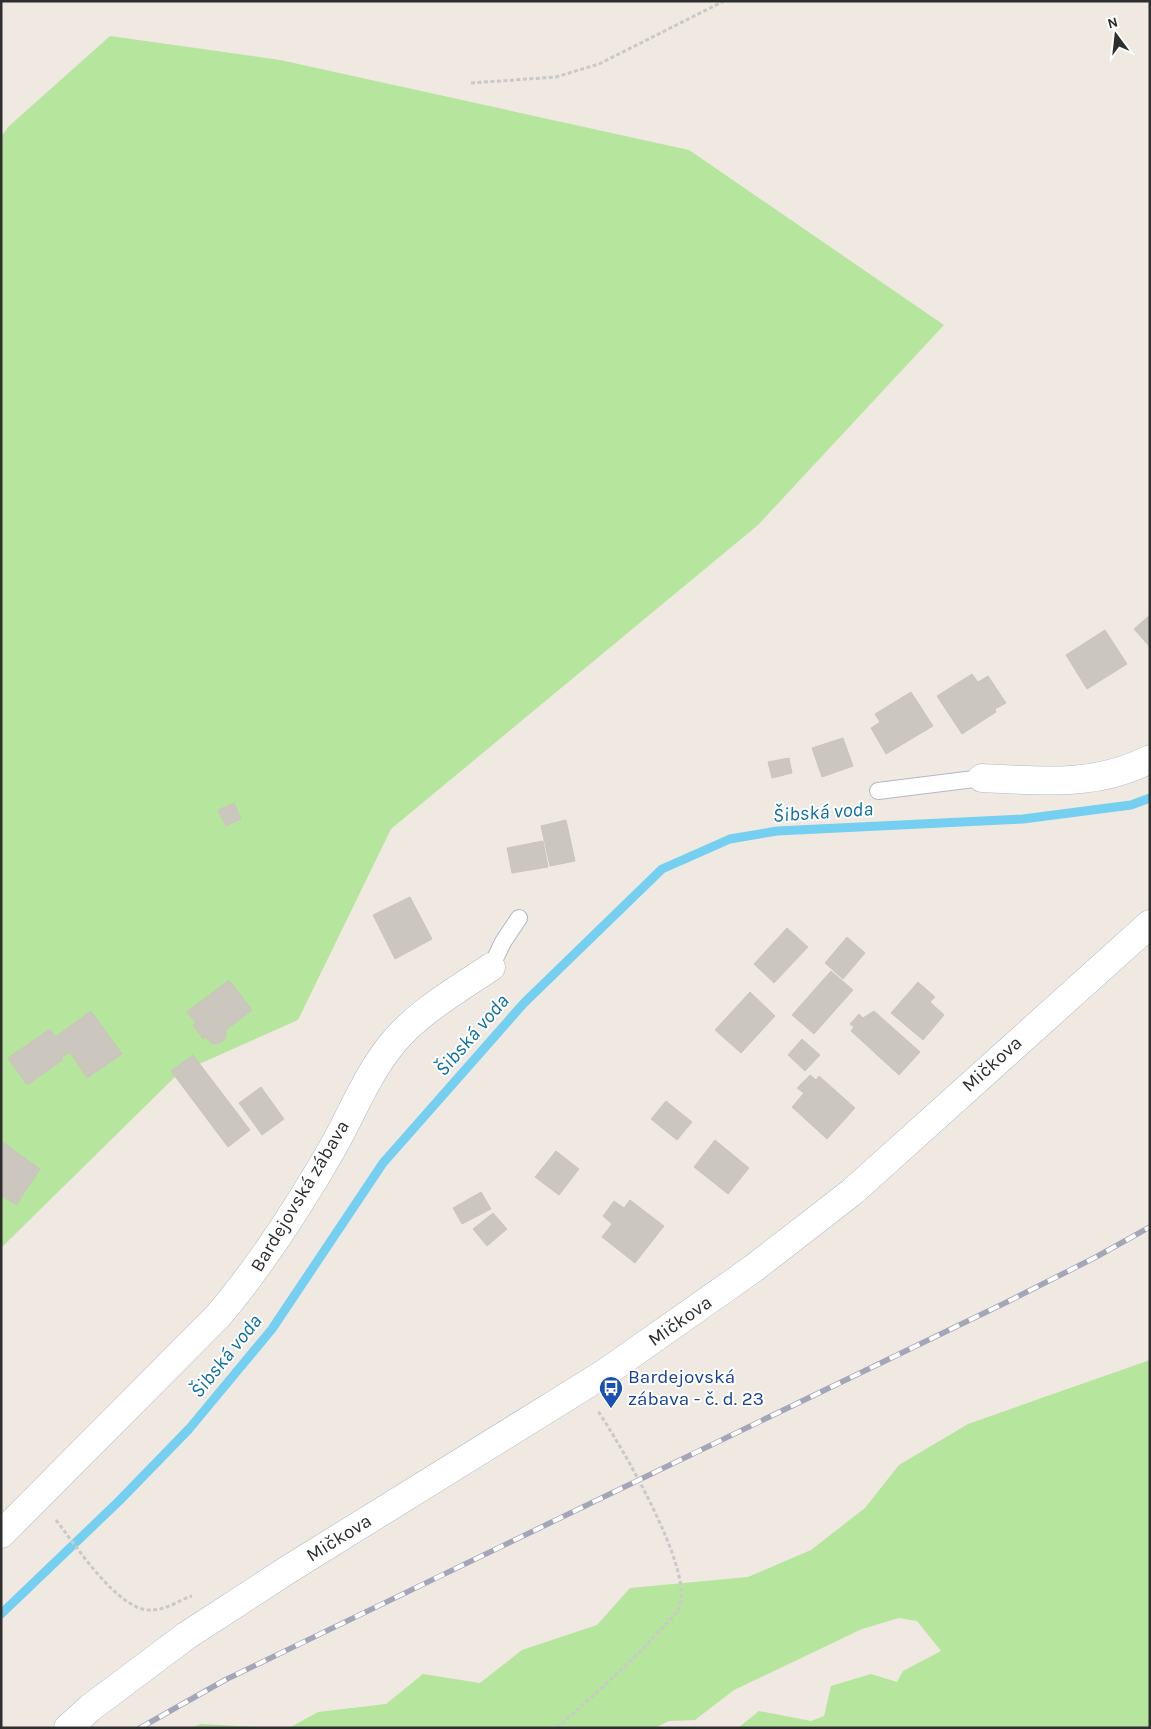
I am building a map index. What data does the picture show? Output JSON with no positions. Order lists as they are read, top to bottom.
{
  "streets": {
    "main road": ["Mičkova", "Bardejovská zábava"]
  },
  "water": ["Šibská voda"],
  "places": {
    "bus stop": ["Bardejovská zábava - č. d. 23"]
  },
  "north": "top"
}
